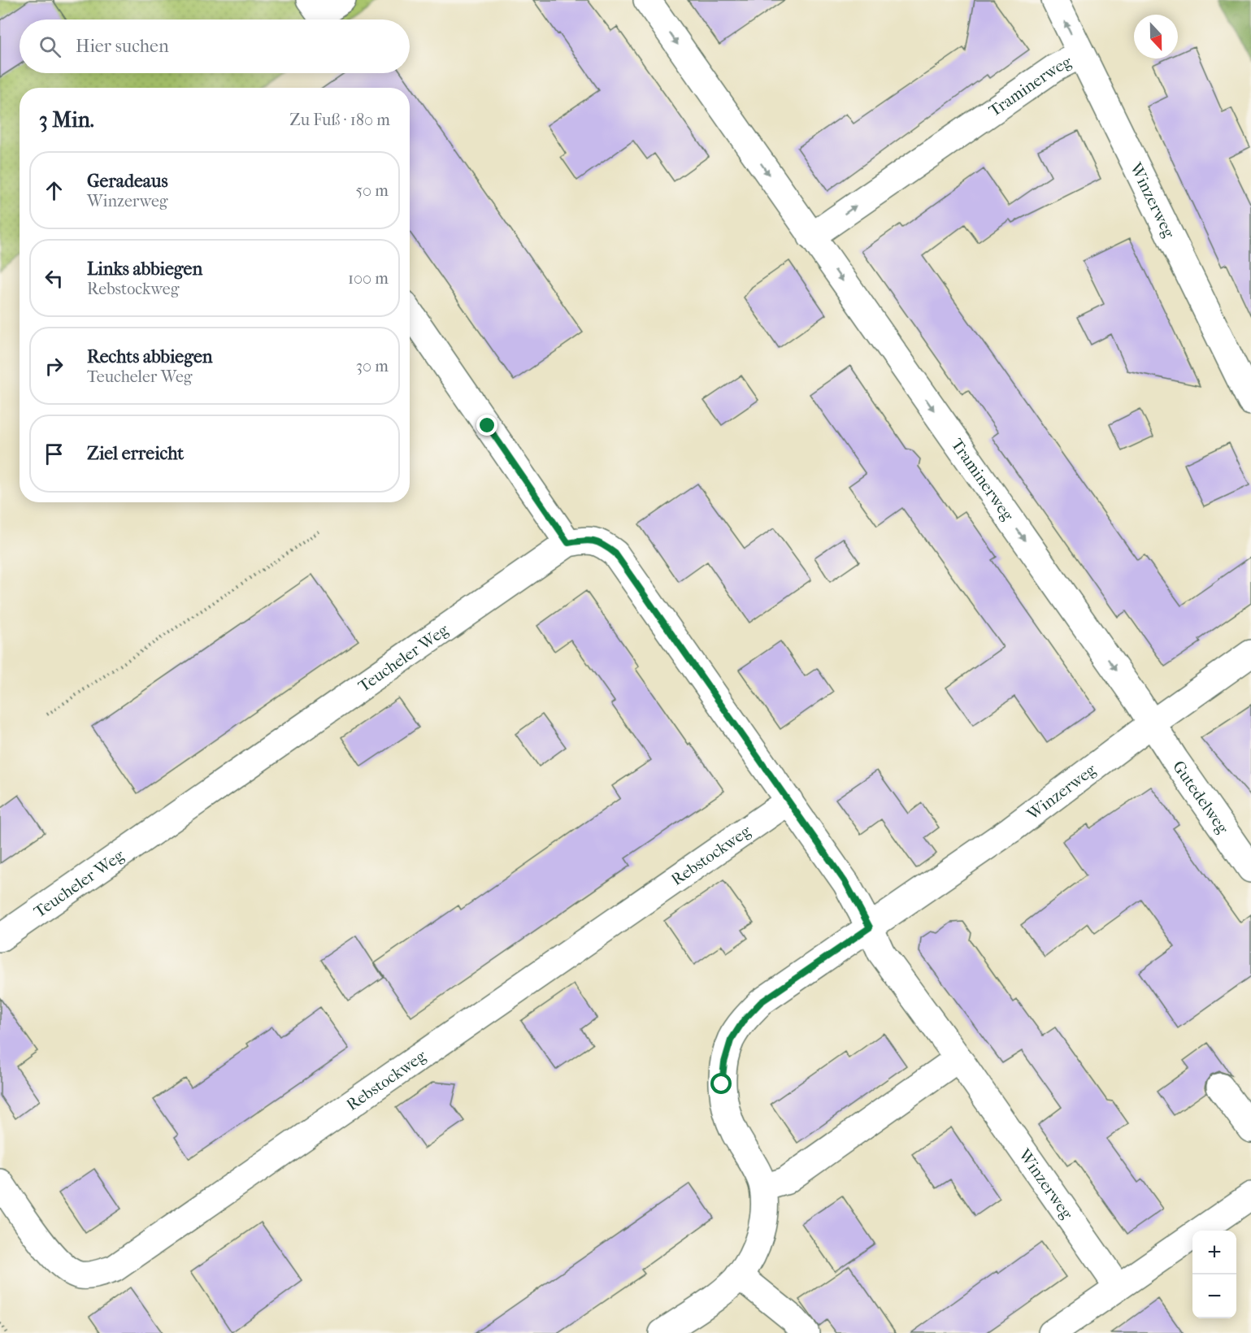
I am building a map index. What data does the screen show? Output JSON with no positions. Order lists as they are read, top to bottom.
{
  "streets": {
    "street": [
      "Traminerweg",
      "Winzerweg",
      "Teucheler Weg",
      "Gutedelweg",
      "Rebstockweg"
    ]
  },
  "crossings": [
    ["Traminerweg", "Winzerweg"],
    ["Traminerweg", "Gutedelweg"],
    ["Winzerweg", "Gutedelweg"]
  ],
  "north": "bottom",
  "page": {
    "search": "Hier suchen",
    "heading": ["3 Min.", "Zu Fuß · 180 m"],
    "list": [
      ["Geradeaus", "Winzerweg", "50 m"],
      ["Links abbiegen", "Rebstockweg", "100 m"],
      ["Rechts abbiegen", "Teucheler Weg", "30 m"],
      "Ziel erreicht"
    ],
    "map_buttons": ["+", "−"]
  }
}
